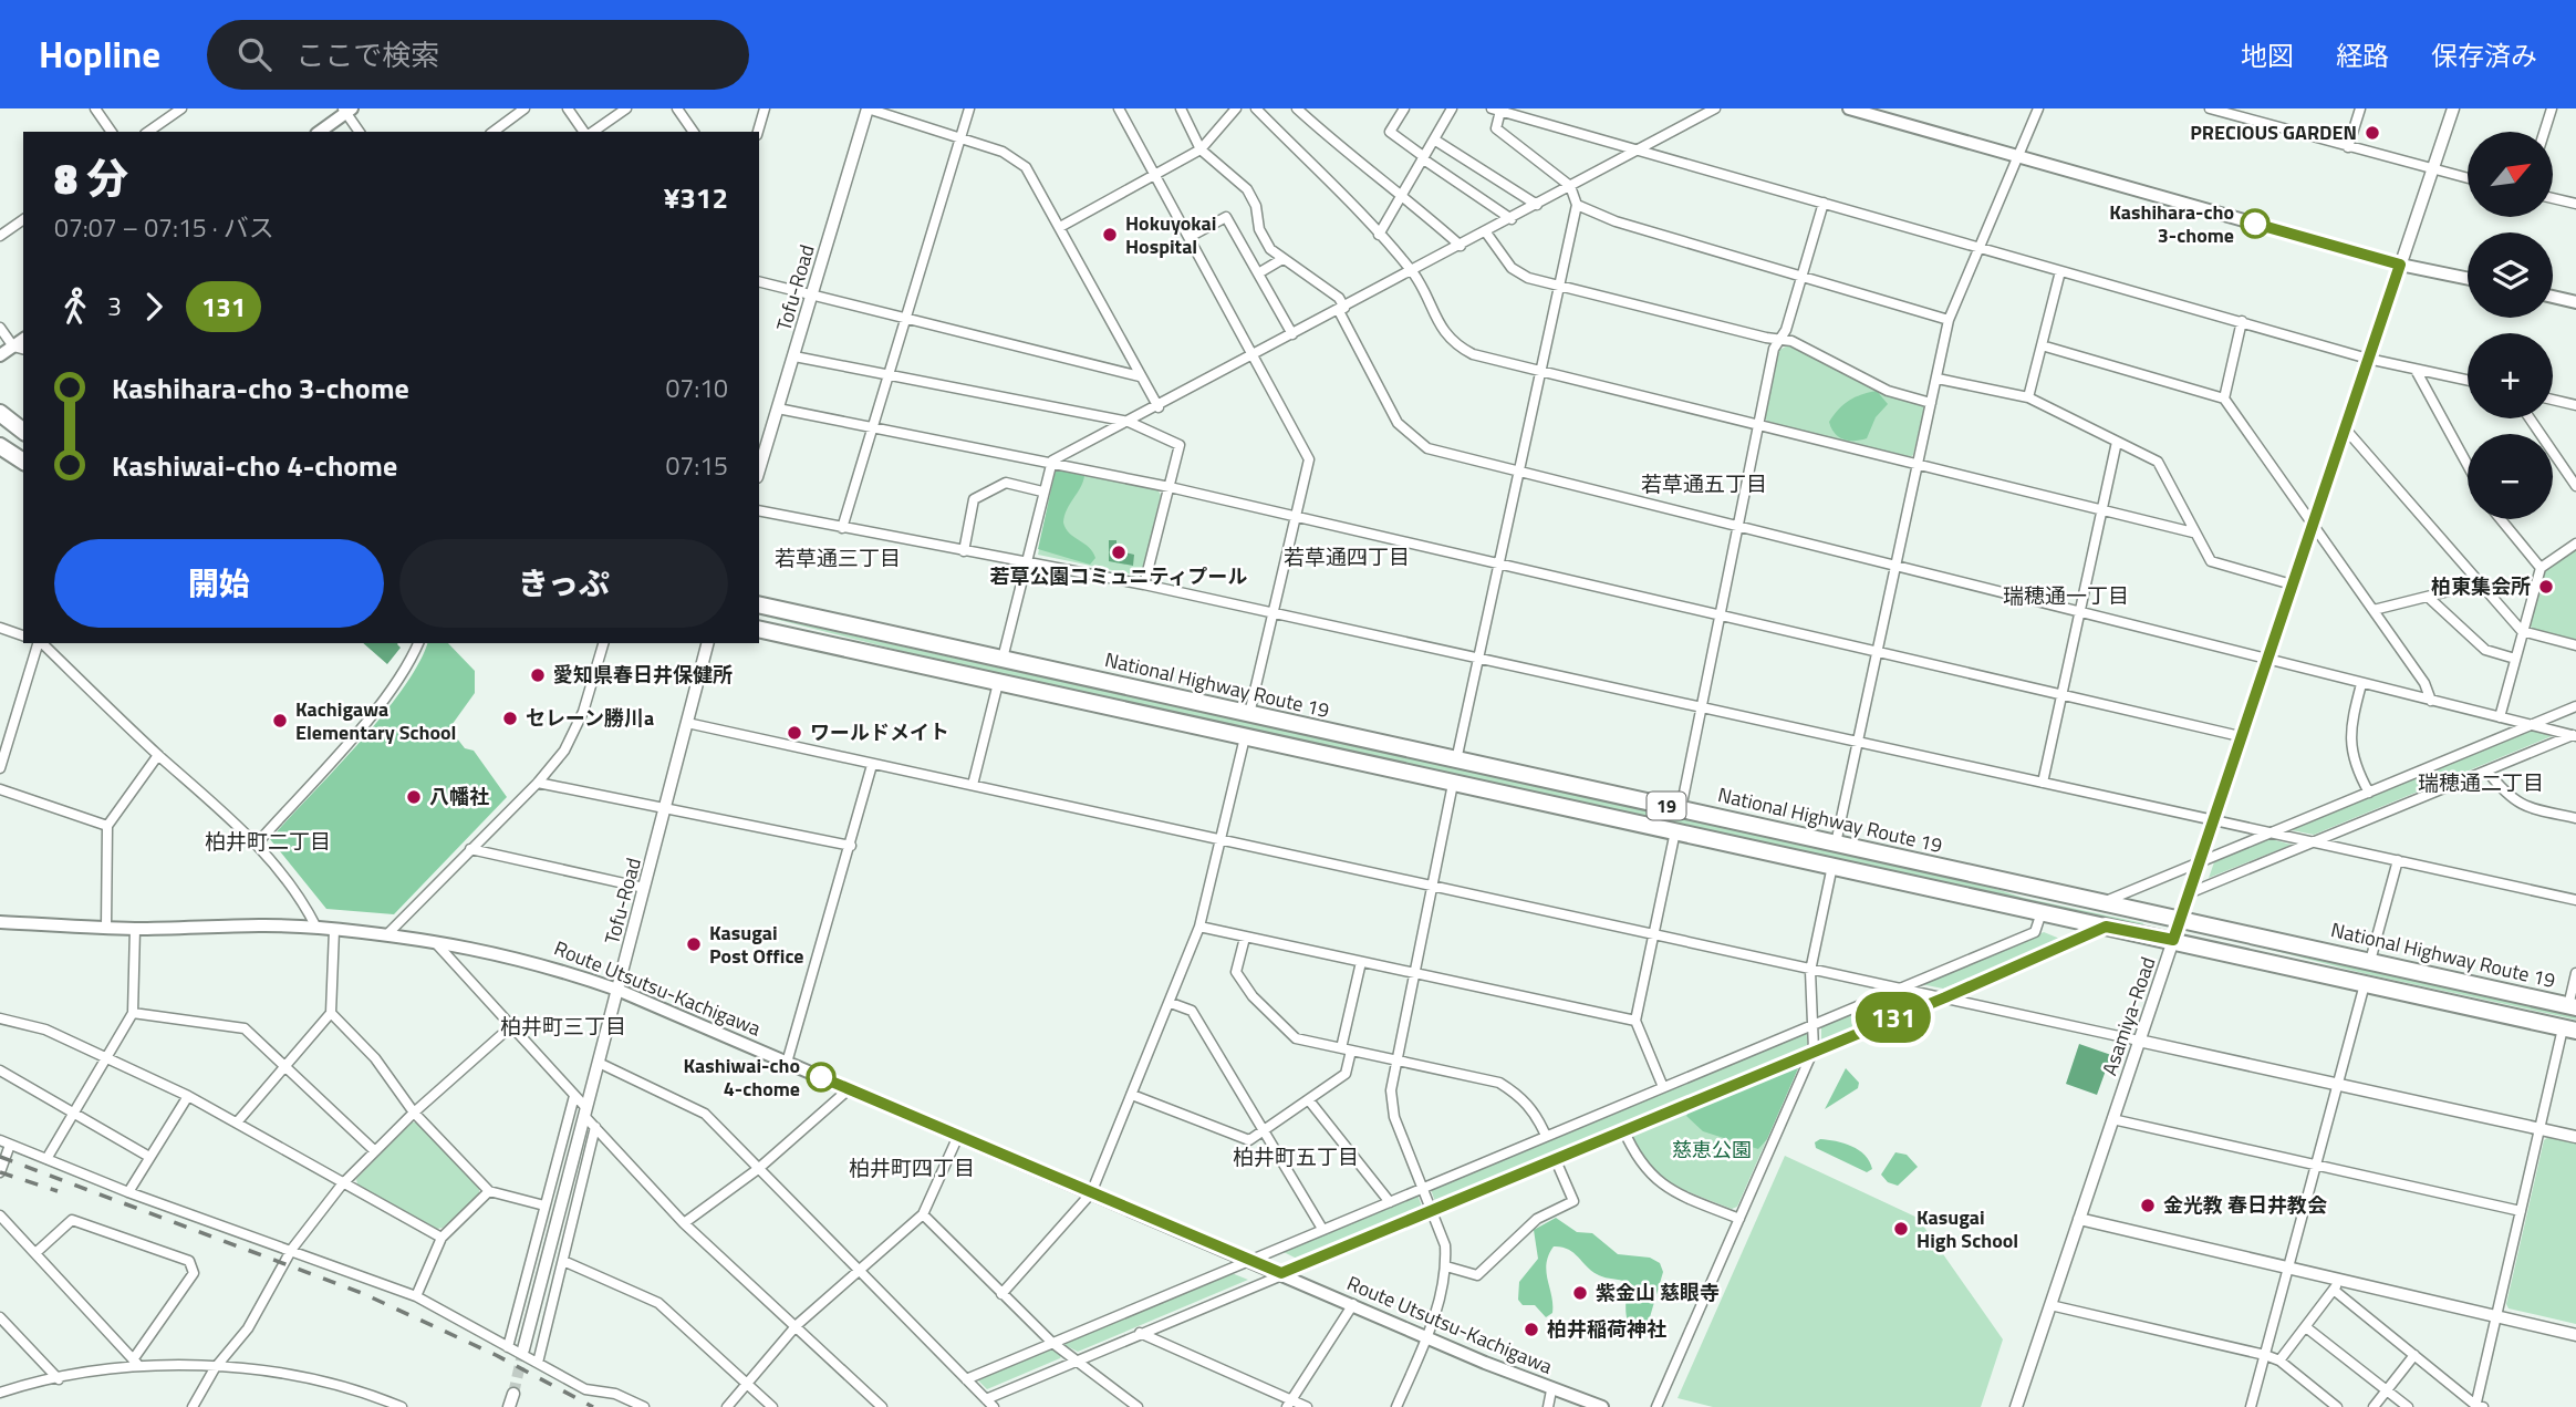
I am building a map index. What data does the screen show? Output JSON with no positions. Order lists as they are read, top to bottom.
{
  "streets": {
    "highway": ["National Highway Route 19", "19"],
    "main road": ["Route Utsutsu-Kachigawa"],
    "street": ["Tofu-Road", "Asamiya-Road"]
  },
  "crossings": [
    ["Tofu-Road", "Route Utsutsu-Kachigawa"],
    ["National Highway Route 19", "Asamiya-Road"],
    ["19", "Asamiya-Road"]
  ],
  "districts": [
    "若草通五丁目",
    "若草通四丁目",
    "若草通三丁目",
    "瑞穂通一丁目",
    "瑞穂通二丁目",
    "柏井町二丁目",
    "柏井町三丁目",
    "柏井町五丁目",
    "柏井町四丁目"
  ],
  "parks": ["慈恵公園"],
  "places": [
    "PRECIOUS GARDEN",
    "Kashihara-cho 3-chome",
    "Hokuyokai Hospital",
    "若草公園コミュニティプール",
    "柏東集会所",
    "愛知県春日井保健所",
    "セレーン勝川a",
    "Kachigawa Elementary School",
    "ワールドメイト",
    "八幡社",
    "Kasugai Post Office",
    "Kashiwai-cho 4-chome",
    "金光教 春日井教会",
    "Kasugai High School",
    "紫金山 慈眼寺",
    "柏井稲荷神社"
  ],
  "lines": ["bus line 131"],
  "north": "top right",
  "page": {
    "header": "Hopline",
    "search": "ここで検索",
    "nav": ["地図", "経路", "保存済み"],
    "on_map": "131",
    "map_buttons": ["+", "−"],
    "heading": ["8 分", "07:07 – 07:15 · バス", "¥312"],
    "legs": ["3", "131"],
    "list": [
      {
        "name": "Kashihara-cho 3-chome",
        "value": "07:10"
      },
      {
        "name": "Kashiwai-cho 4-chome",
        "value": "07:15"
      }
    ],
    "buttons": ["開始", "きっぷ"]
  }
}
